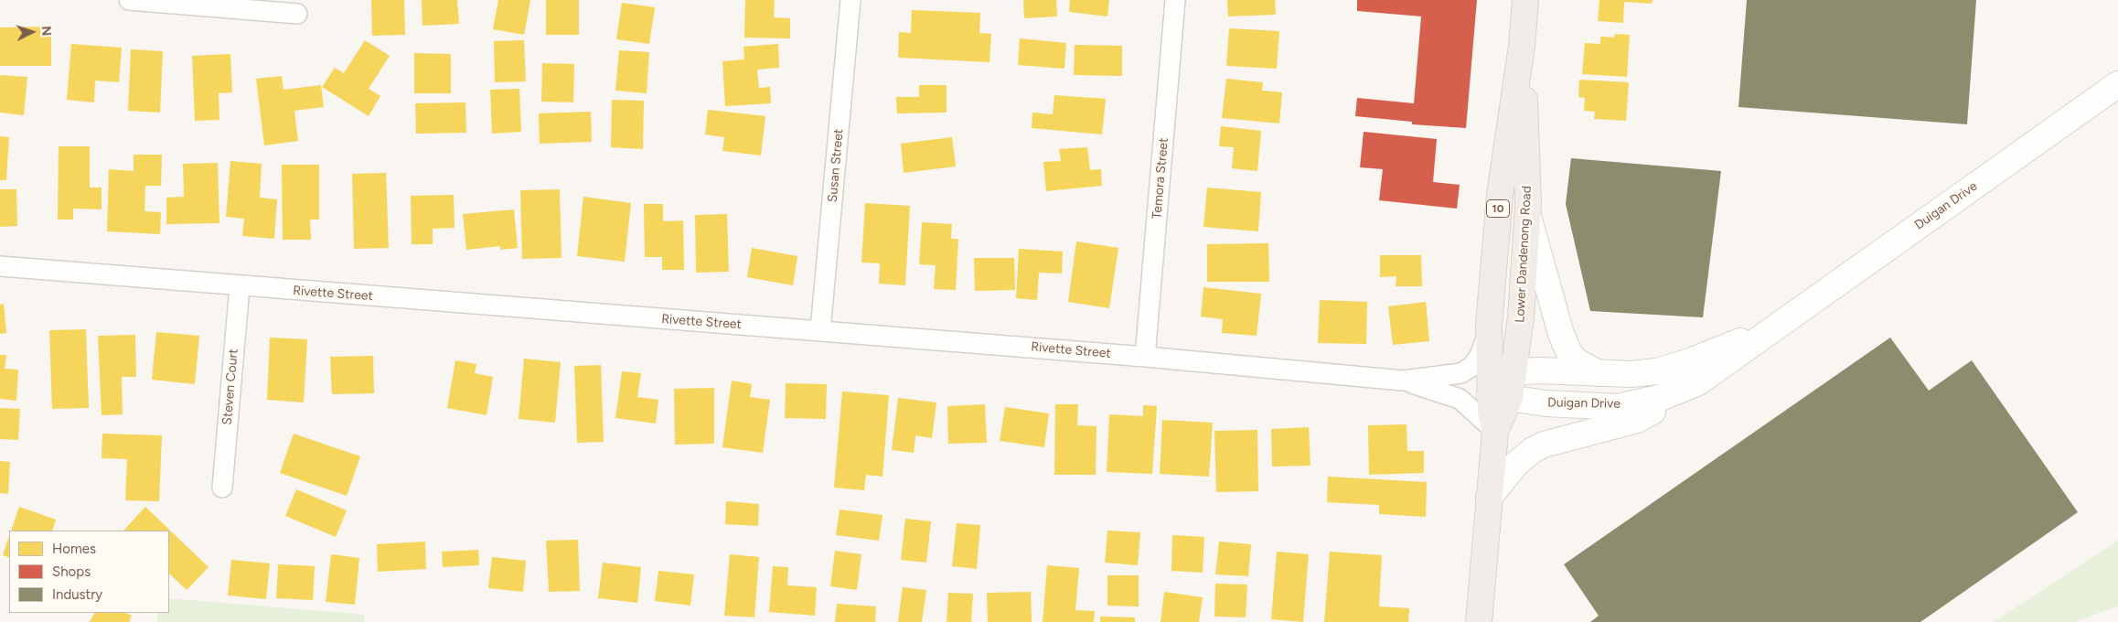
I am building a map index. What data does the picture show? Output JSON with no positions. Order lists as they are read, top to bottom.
{
  "streets": {
    "highway": ["10", "Lower Dandenong Road"],
    "main road": ["Duigan Drive"],
    "street": [
      "Susan Street",
      "Temora Street",
      "Rivette Street",
      "Steven Court"
    ]
  },
  "crossings": [
    ["Susan Street", "Rivette Street"],
    ["Temora Street", "Rivette Street"],
    ["Duigan Drive", "Lower Dandenong Road"],
    ["Lower Dandenong Road", "Rivette Street"],
    ["Rivette Street", "Steven Court"]
  ],
  "legend": ["Homes", "Shops", "Industry"],
  "north": "right"
}
